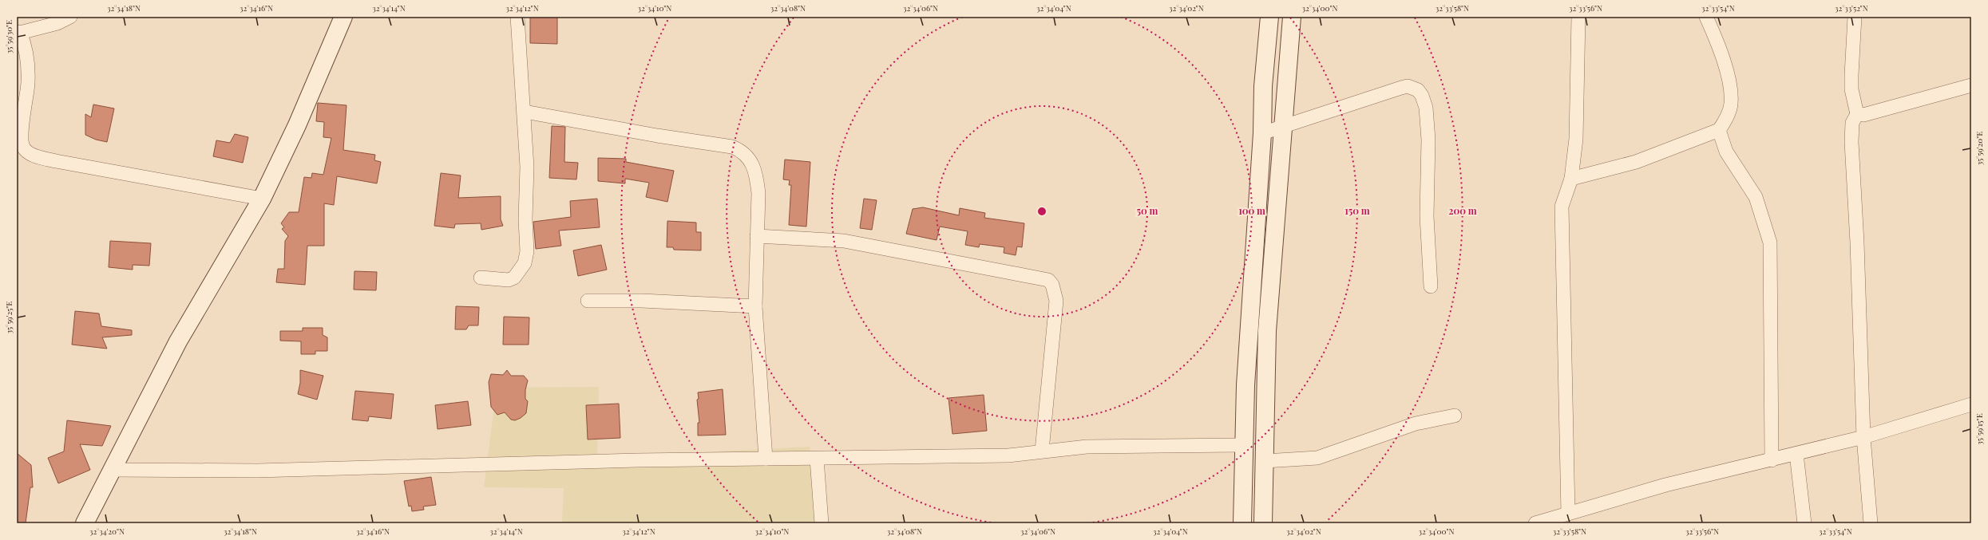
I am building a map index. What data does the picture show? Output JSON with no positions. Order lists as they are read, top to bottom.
{
  "coordinates": [
    "32°34'18\"N",
    "32°34'16\"N",
    "32°34'14\"N",
    "32°34'12\"N",
    "32°34'10\"N",
    "32°34'08\"N",
    "32°34'06\"N",
    "32°34'04\"N",
    "32°34'02\"N",
    "32°34'00\"N",
    "32°33'58\"N",
    "32°33'56\"N",
    "32°33'54\"N",
    "32°33'52\"N",
    "35°59'30\"E",
    "35°59'20\"E",
    "35°59'25\"E",
    "35°59'15\"E",
    "32°34'20\"N"
  ],
  "rings": [
    "50 m",
    "100 m",
    "150 m",
    "200 m"
  ]
}
